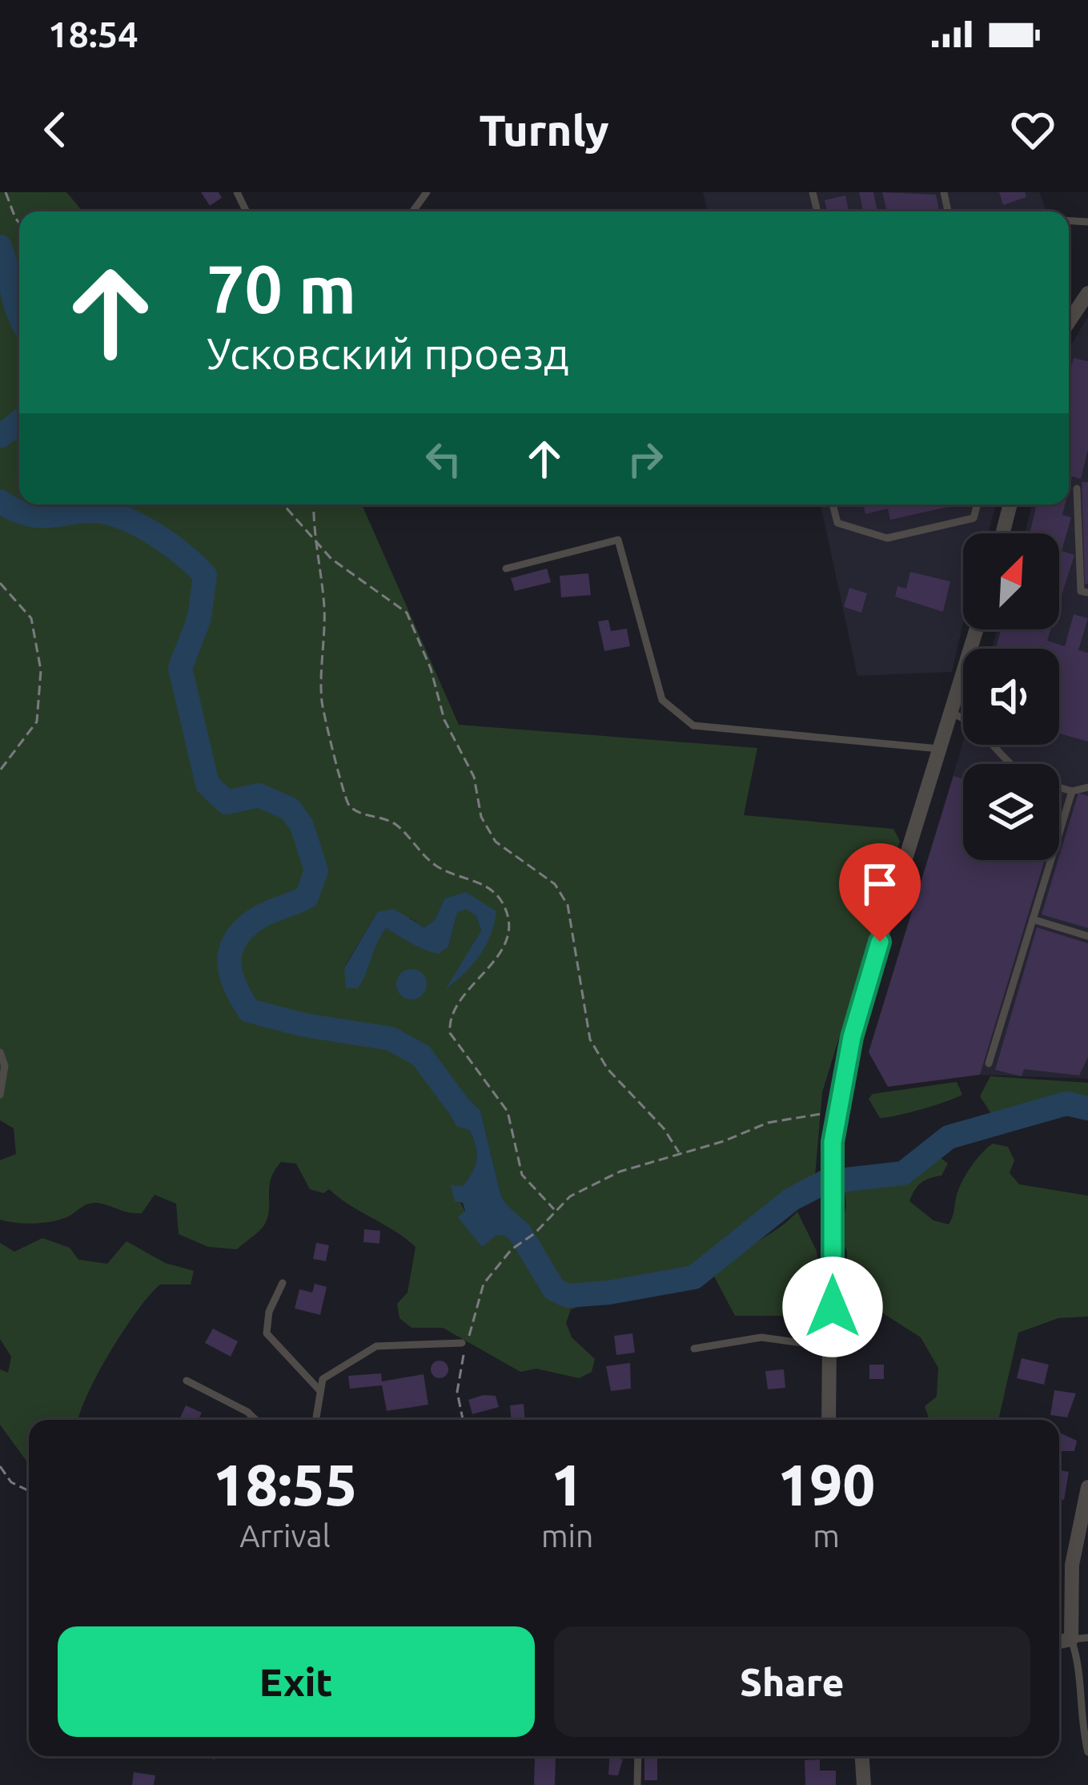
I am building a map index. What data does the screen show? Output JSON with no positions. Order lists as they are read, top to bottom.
{
  "north": "top right",
  "page": {
    "status": "18:54",
    "header": "Turnly",
    "turn": ["70 m", "Усковский проезд"],
    "eta": [
      "18:55",
      "Arrival",
      "1",
      "min",
      "190",
      "m"
    ],
    "buttons": ["Exit", "Share"]
  }
}
